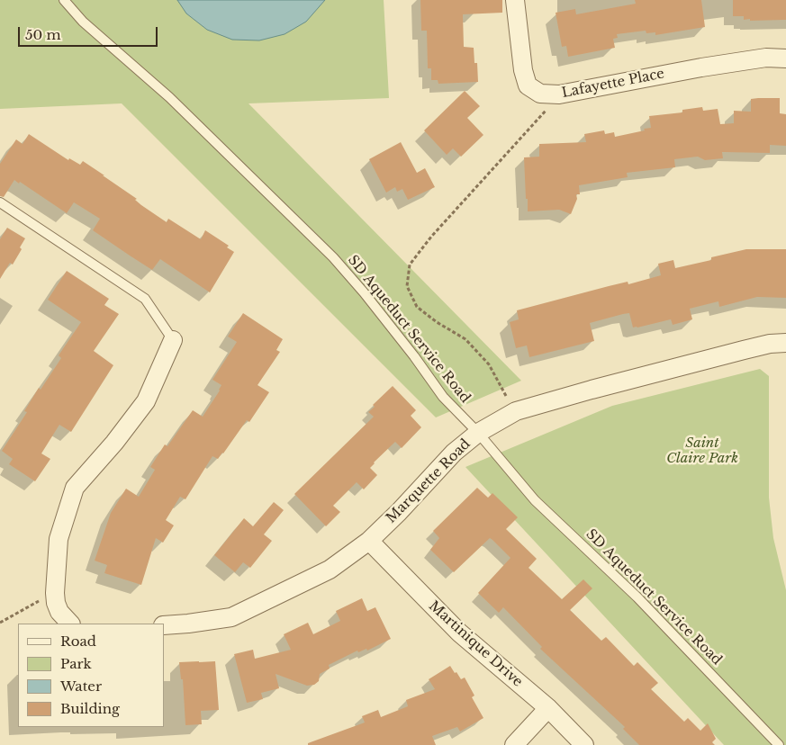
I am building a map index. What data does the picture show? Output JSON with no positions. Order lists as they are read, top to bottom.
{
  "streets": {
    "street": ["Lafayette Place", "Marquette Road", "Martinique Drive"],
    "lane": ["SD Aqueduct Service Road"]
  },
  "crossings": [
    ["SD Aqueduct Service Road", "Marquette Road"],
    ["Marquette Road", "Martinique Drive"]
  ],
  "parks": ["Saint Claire Park"],
  "legend": [
    "Road",
    "Park",
    "Water",
    "Building"
  ],
  "scale_bar": "50 m"
}
